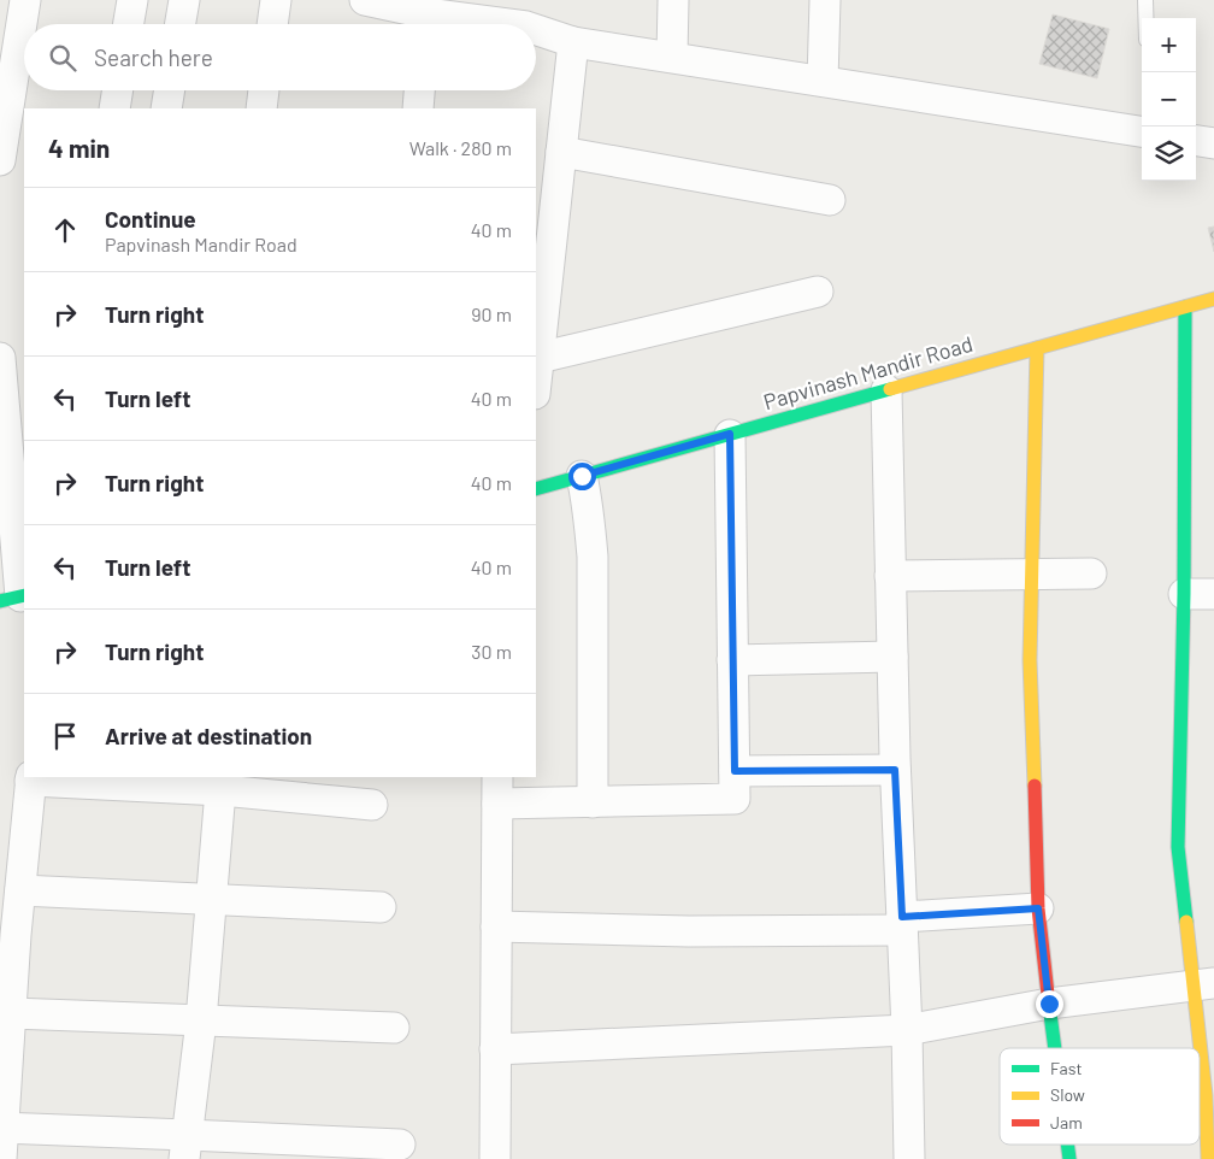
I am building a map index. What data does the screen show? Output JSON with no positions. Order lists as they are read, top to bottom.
{
  "streets": {
    "street": ["Papvinash Mandir Road"]
  },
  "legend": ["Fast", "Slow", "Jam"],
  "page": {
    "map_buttons": ["+", "−"],
    "search": "Search here",
    "heading": ["4 min", "Walk · 280 m"],
    "list": [
      ["Continue", "Papvinash Mandir Road", "40 m"],
      ["Turn right", "90 m"],
      ["Turn left", "40 m"],
      ["Turn right", "40 m"],
      ["Turn left", "40 m"],
      ["Turn right", "30 m"],
      "Arrive at destination"
    ]
  }
}
